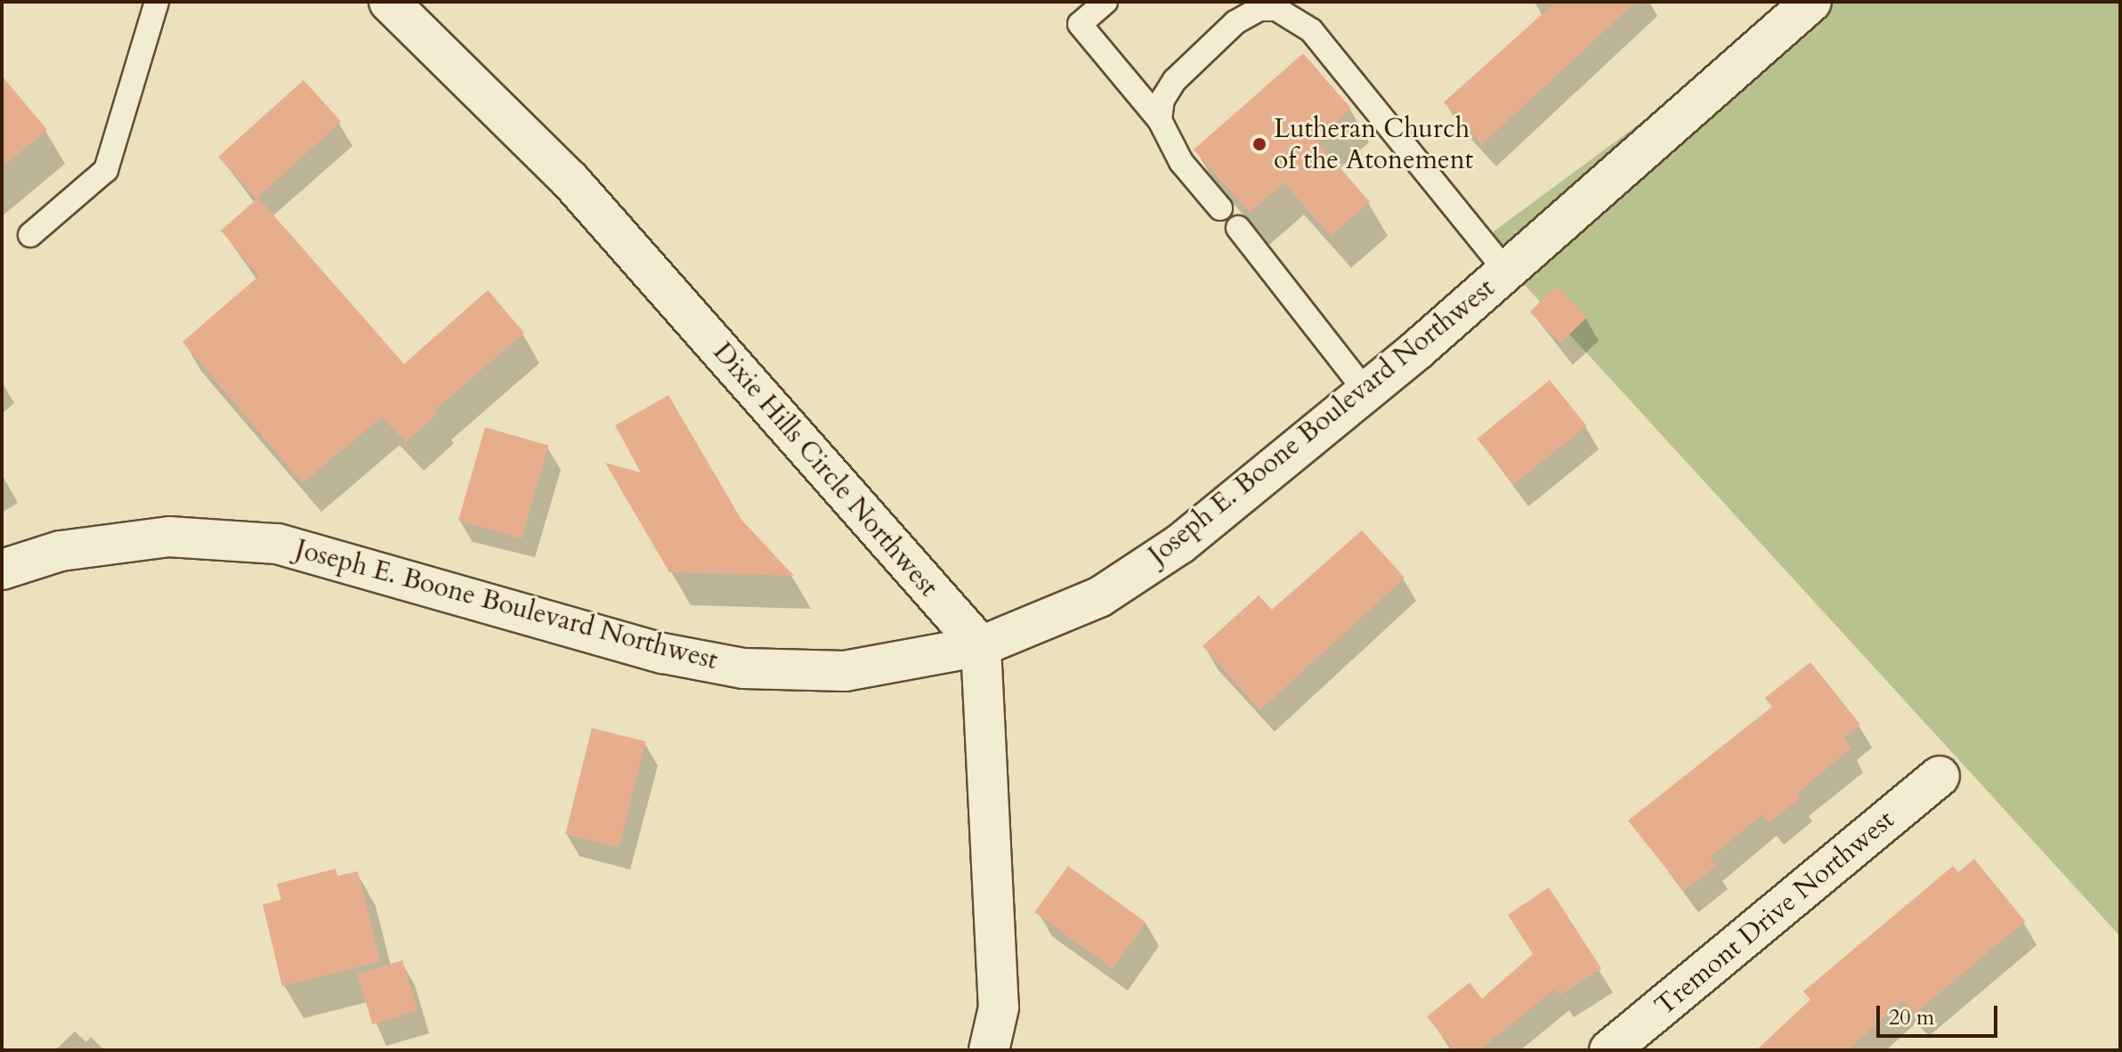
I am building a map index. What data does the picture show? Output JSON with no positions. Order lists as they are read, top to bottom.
{
  "streets": {
    "main road": ["Joseph E. Boone Boulevard Northwest", "Dixie Hills Circle Northwest", "Tremont Drive Northwest"]
  },
  "crossings": [
    ["Joseph E. Boone Boulevard Northwest", "Dixie Hills Circle Northwest"]
  ],
  "places": ["Lutheran Church of the Atonement"],
  "scale_bar": "20 m"
}
